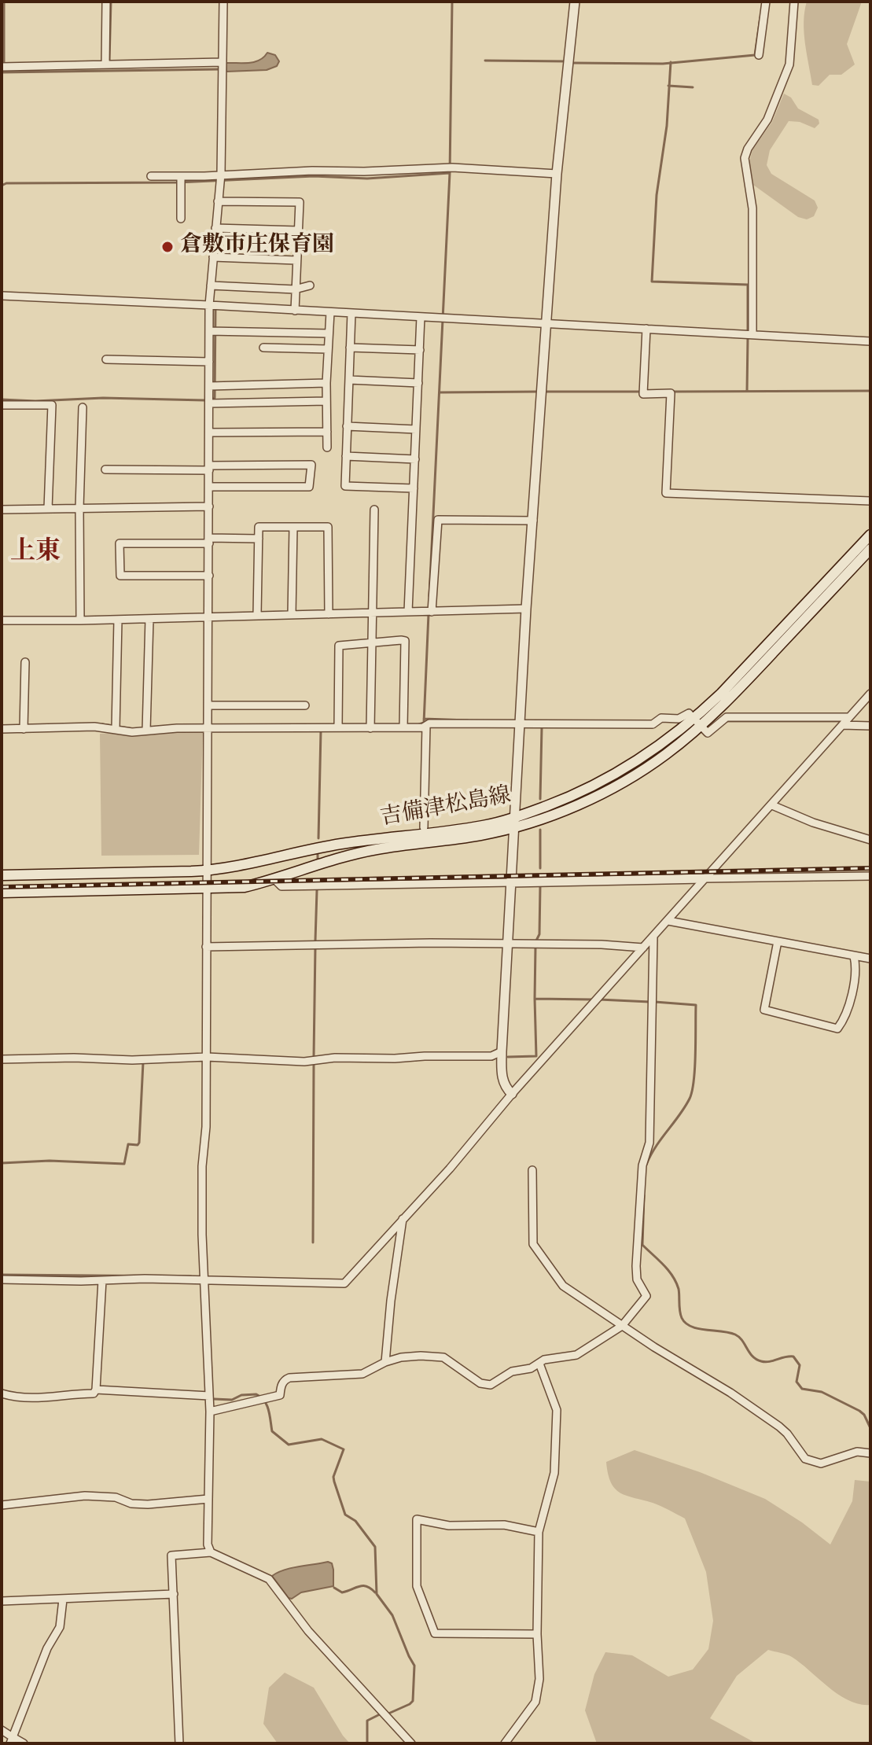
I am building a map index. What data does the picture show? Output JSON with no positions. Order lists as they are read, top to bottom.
{
  "streets": {
    "main road": ["吉備津松島線"]
  },
  "districts": ["上東"],
  "places": ["倉敷市庄保育園"]
}
